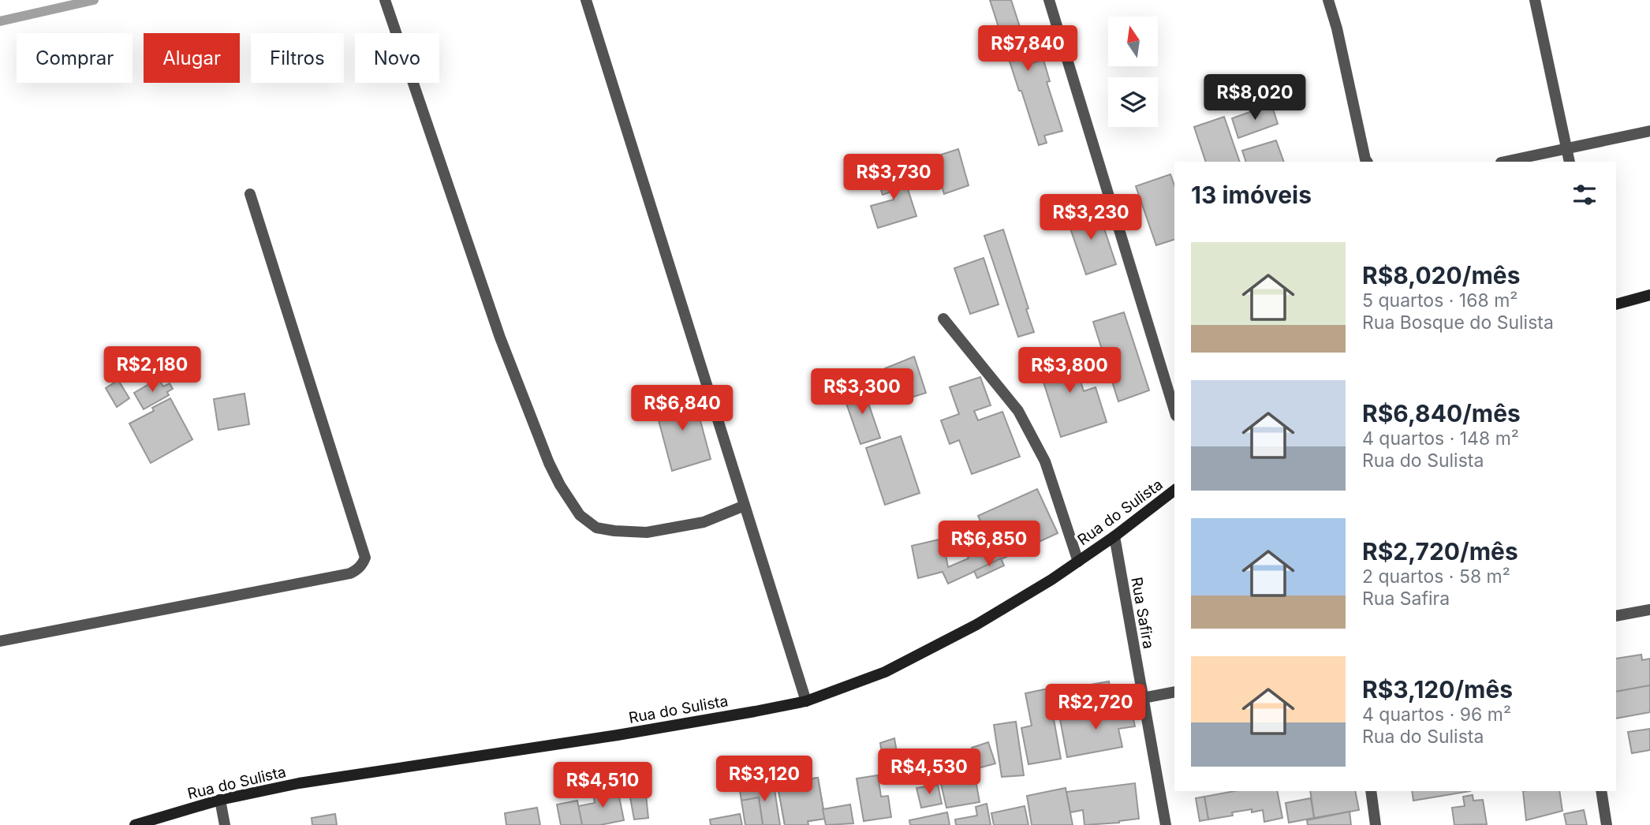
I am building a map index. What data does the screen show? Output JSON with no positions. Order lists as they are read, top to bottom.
{
  "streets": {
    "street": ["Rua do Sulista", "Rua Safira"]
  },
  "crossings": [
    ["Rua do Sulista", "Rua Safira"]
  ],
  "north": "top",
  "page": {
    "price": [
      "R$7,840",
      "R$8,020",
      "R$3,730",
      "R$3,230",
      "R$2,180",
      "R$3,800",
      "R$3,300",
      "R$6,840",
      "R$6,850",
      "R$2,720",
      "R$4,530",
      "R$3,120",
      "R$4,510"
    ],
    "chip": [
      "Comprar",
      "Alugar",
      "Filtros",
      "Novo"
    ],
    "heading": "13 imóveis",
    "list": [
      {
        "name": "R$8,020/mês",
        "note": "5 quartos · 168 m² · Rua Bosque do Sulista"
      },
      {
        "name": "R$6,840/mês",
        "note": "4 quartos · 148 m² · Rua do Sulista"
      },
      {
        "name": "R$2,720/mês",
        "note": "2 quartos · 58 m² · Rua Safira"
      },
      {
        "name": "R$3,120/mês",
        "note": "4 quartos · 96 m² · Rua do Sulista"
      }
    ]
  }
}
